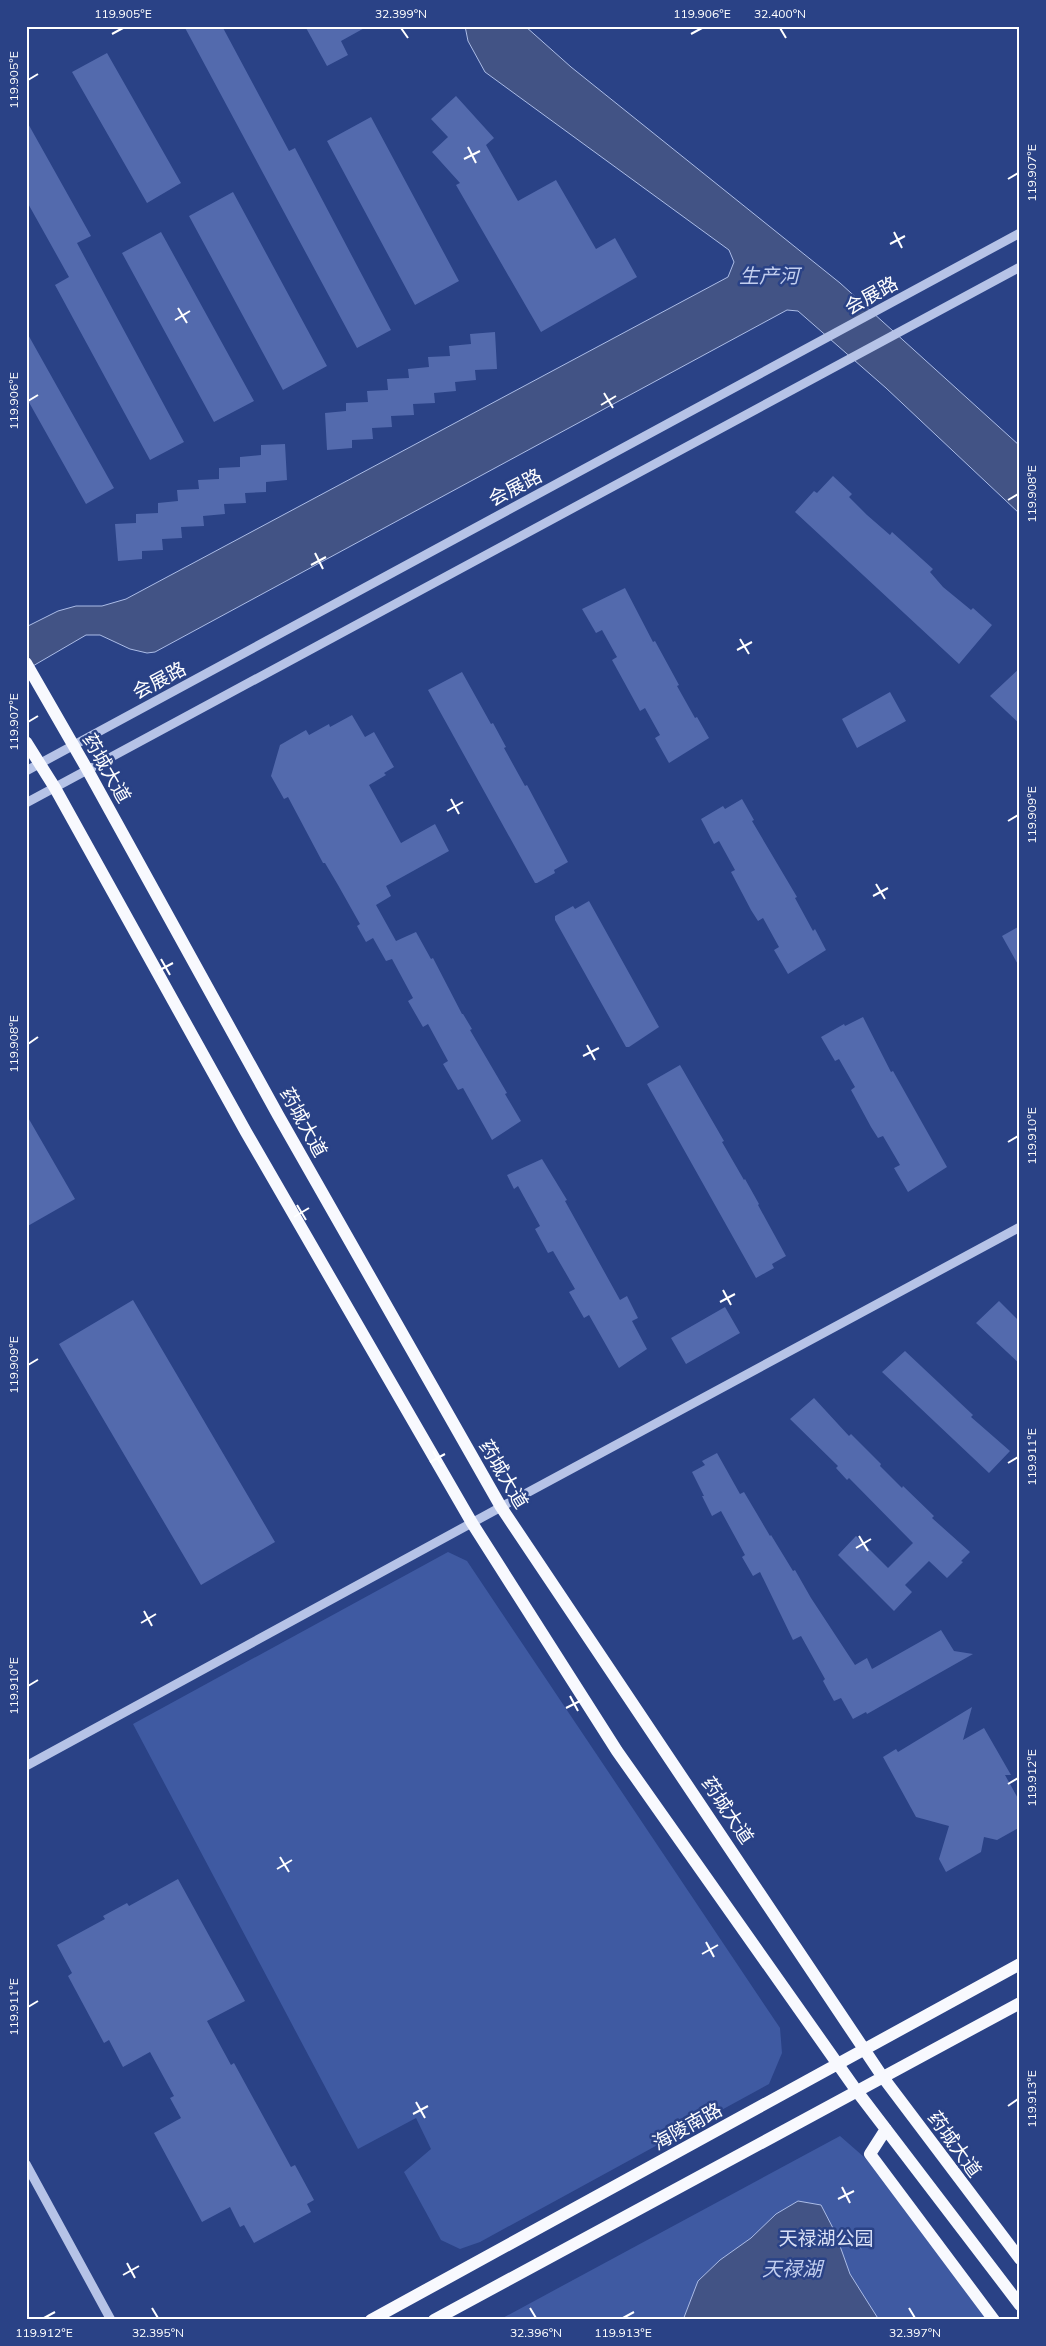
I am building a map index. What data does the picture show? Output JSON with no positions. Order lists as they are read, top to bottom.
{
  "streets": {
    "main road": ["药城大道", "海陵南路"],
    "street": ["会展路"]
  },
  "crossings": [
    ["会展路", "药城大道"],
    ["药城大道", "海陵南路"]
  ],
  "water": ["生产河", "天禄湖"],
  "parks": ["天禄湖公园"],
  "coordinates": [
    "119.905°E",
    "32.399°N",
    "119.906°E",
    "32.400°N",
    "119.907°E",
    "119.908°E",
    "119.909°E",
    "119.910°E",
    "119.911°E",
    "119.912°E",
    "119.913°E",
    "32.395°N",
    "32.396°N",
    "32.397°N"
  ]
}
